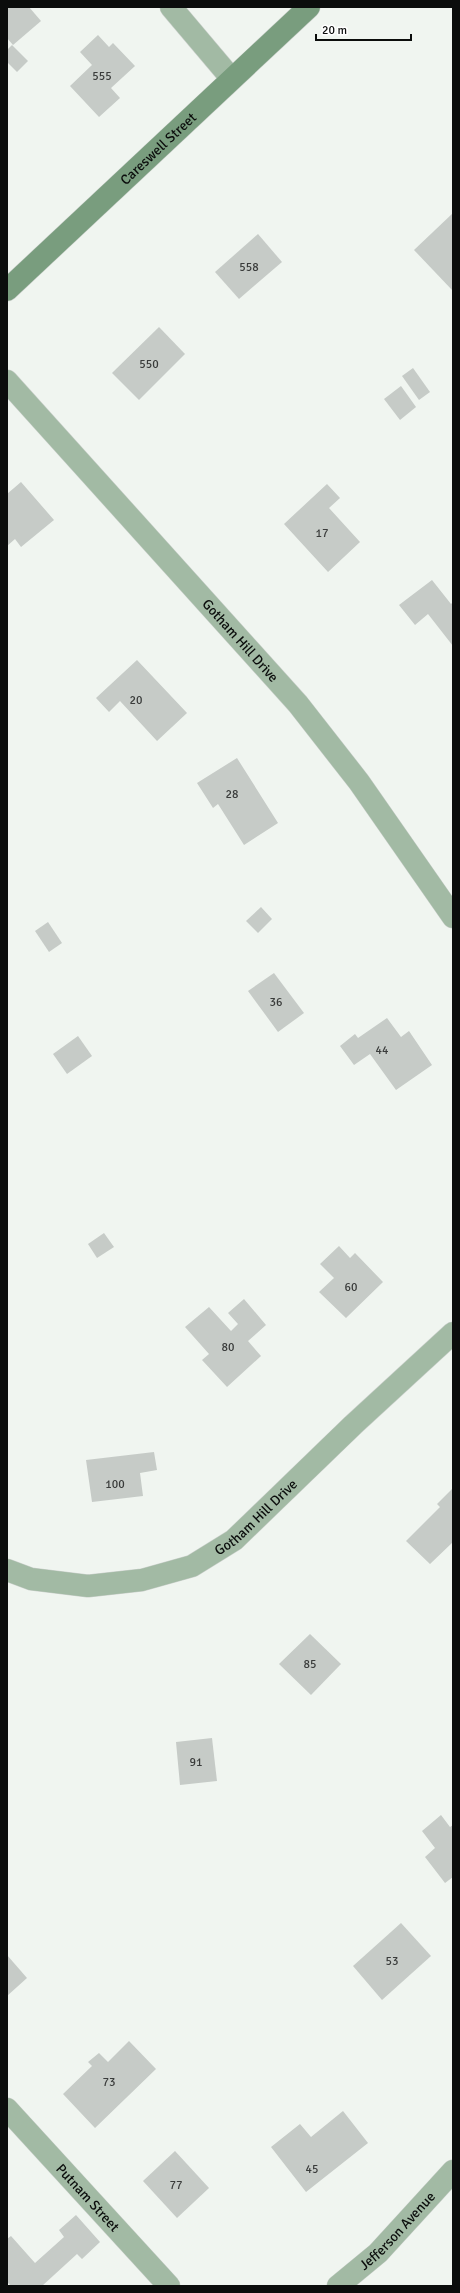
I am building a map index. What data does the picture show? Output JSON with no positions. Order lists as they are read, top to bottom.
{
  "streets": {
    "main road": ["Careswell Street"],
    "street": ["Gotham Hill Drive", "Putnam Street", "Jefferson Avenue"]
  },
  "house_numbers": [
    "555",
    "558",
    "550",
    "17",
    "20",
    "28",
    "36",
    "44",
    "60",
    "80",
    "100",
    "85",
    "91",
    "53",
    "73",
    "45",
    "77"
  ],
  "scale_bar": "20 m"
}
